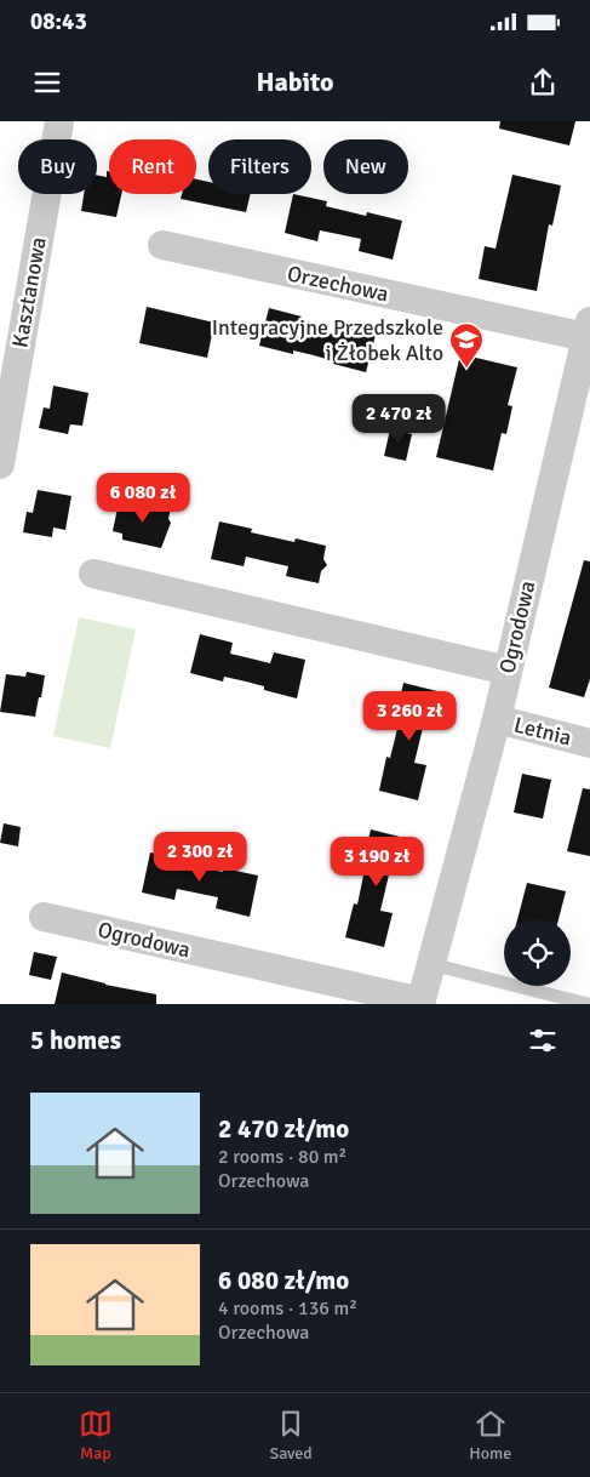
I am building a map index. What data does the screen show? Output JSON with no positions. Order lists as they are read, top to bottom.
{
  "streets": {
    "street": [
      "Orzechowa",
      "Kasztanowa",
      "Ogrodowa",
      "Letnia"
    ]
  },
  "crossings": [
    ["Orzechowa", "Ogrodowa"],
    ["Ogrodowa", "Letnia"]
  ],
  "places": {
    "school or university": ["Integracyjne Przedszkole i Żłobek Alto"]
  },
  "page": {
    "status": "08:43",
    "header": "Habito",
    "chip": [
      "Buy",
      "Rent",
      "Filters",
      "New"
    ],
    "price": [
      "2 470 zł",
      "6 080 zł",
      "3 260 zł",
      "2 300 zł",
      "3 190 zł"
    ],
    "heading": "5 homes",
    "list": [
      {
        "name": "2 470 zł/mo",
        "note": "2 rooms · 80 m² · Orzechowa"
      },
      {
        "name": "6 080 zł/mo",
        "note": "4 rooms · 136 m² · Orzechowa"
      }
    ],
    "tabs": ["Map", "Saved", "Home"]
  }
}
